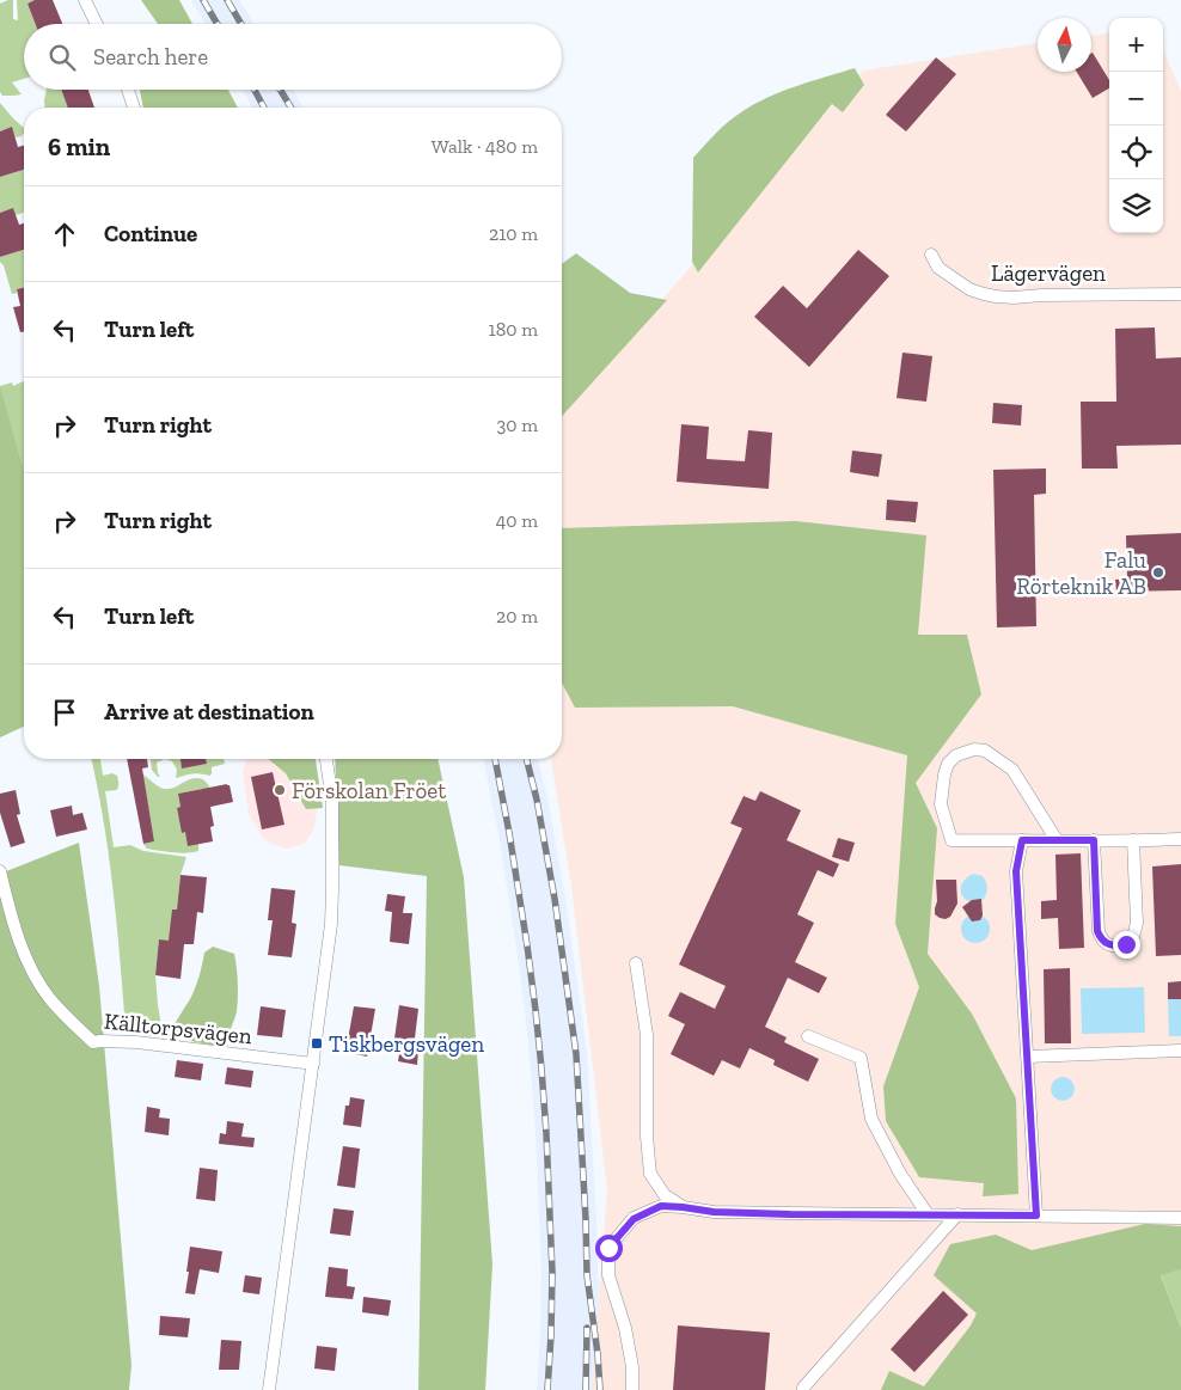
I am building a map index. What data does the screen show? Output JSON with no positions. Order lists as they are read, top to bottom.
{
  "streets": {
    "street": ["Lägervägen", "Källtorpsvägen"]
  },
  "places": {
    "other": ["Falu Rörteknik AB", "Förskolan Fröet"],
    "transit": ["Tiskbergsvägen"]
  },
  "north": "top",
  "page": {
    "map_buttons": ["+", "−"],
    "search": "Search here",
    "heading": ["6 min", "Walk · 480 m"],
    "list": [
      ["Continue", "210 m"],
      ["Turn left", "180 m"],
      ["Turn right", "30 m"],
      ["Turn right", "40 m"],
      ["Turn left", "20 m"],
      "Arrive at destination"
    ]
  }
}
